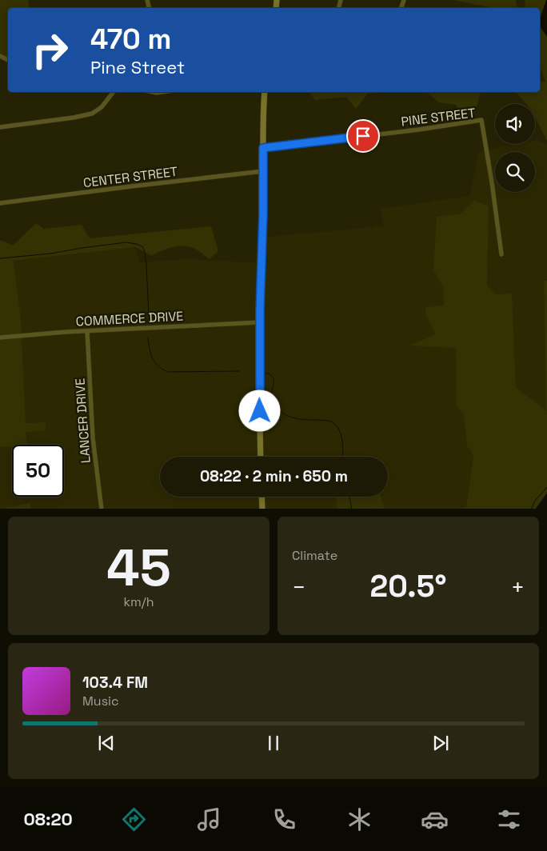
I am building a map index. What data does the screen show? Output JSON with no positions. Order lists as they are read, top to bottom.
{
  "streets": {
    "street": [
      "PINE STREET",
      "CENTER STREET",
      "COMMERCE DRIVE",
      "LANCER DRIVE"
    ]
  },
  "crossings": [
    ["COMMERCE DRIVE", "LANCER DRIVE"]
  ],
  "page": {
    "turn": ["470 m", "Pine Street"],
    "limit": "50",
    "trip": "08:22 · 2 min · 650 m",
    "tile": [
      ["45", "km/h"],
      "Climate"
    ],
    "heat": ["−", "20.5°", "+"],
    "song": ["103.4 FM", "Music"],
    "tabs": "08:20"
  }
}
